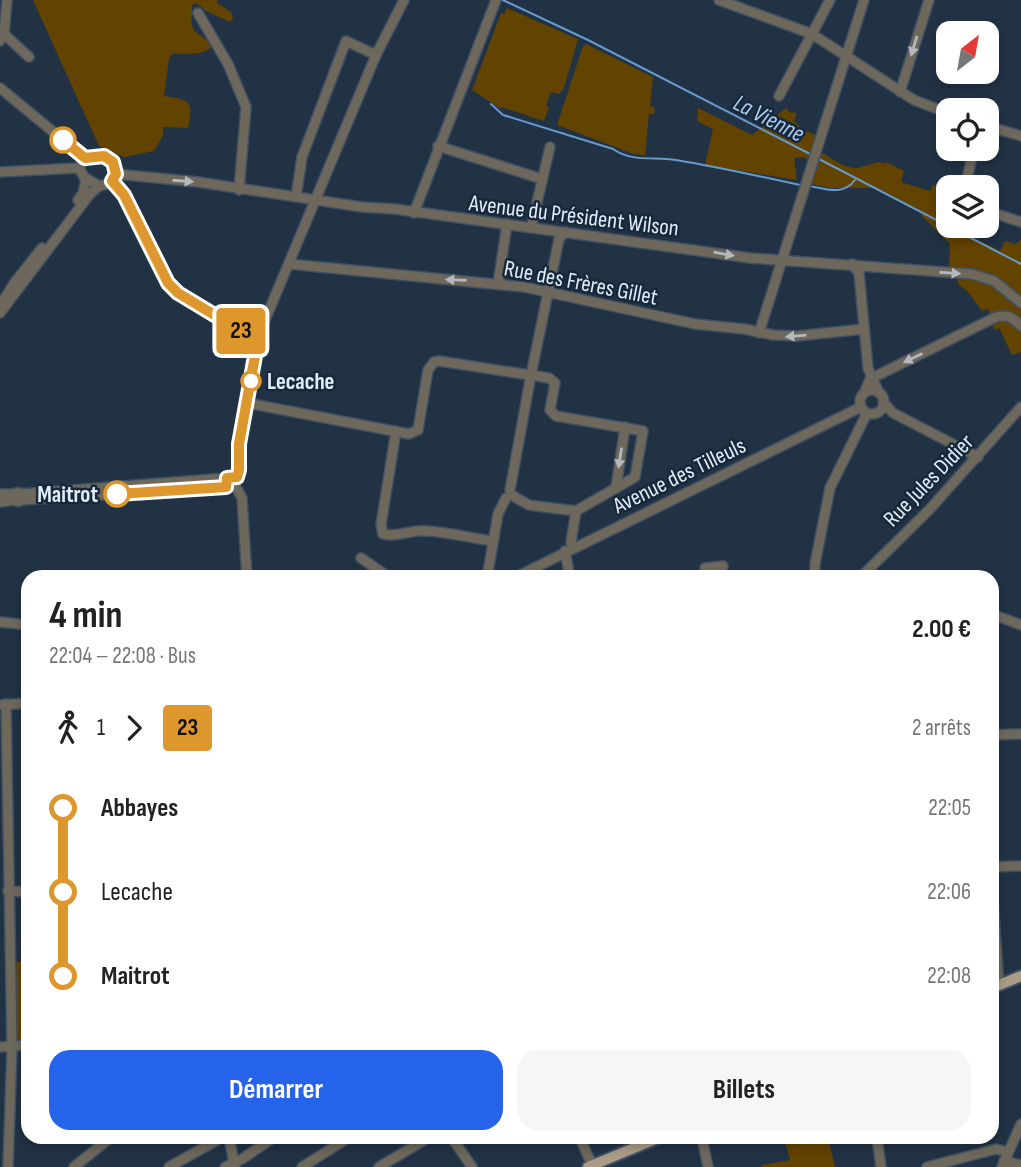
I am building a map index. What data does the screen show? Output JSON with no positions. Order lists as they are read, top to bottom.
{
  "streets": {
    "street": [
      "Avenue du Président Wilson",
      "Rue des Frères Gillet",
      "Avenue des Tilleuls",
      "Rue Jules Didier"
    ]
  },
  "one_way": ["Avenue du Président Wilson", "Rue des Frères Gillet"],
  "water": ["La Vienne"],
  "places": ["Lecache", "Maitrot"],
  "lines": ["bus line 23"],
  "north": "top right",
  "page": {
    "on_map": "23",
    "heading": ["4 min", "22:04 – 22:08 · Bus", "2.00 €"],
    "legs": ["1", "23", "2 arrêts"],
    "list": [
      {
        "name": "Abbayes",
        "value": "22:05"
      },
      {
        "name": "Lecache",
        "value": "22:06"
      },
      {
        "name": "Maitrot",
        "value": "22:08"
      }
    ],
    "buttons": ["Démarrer", "Billets"]
  }
}
